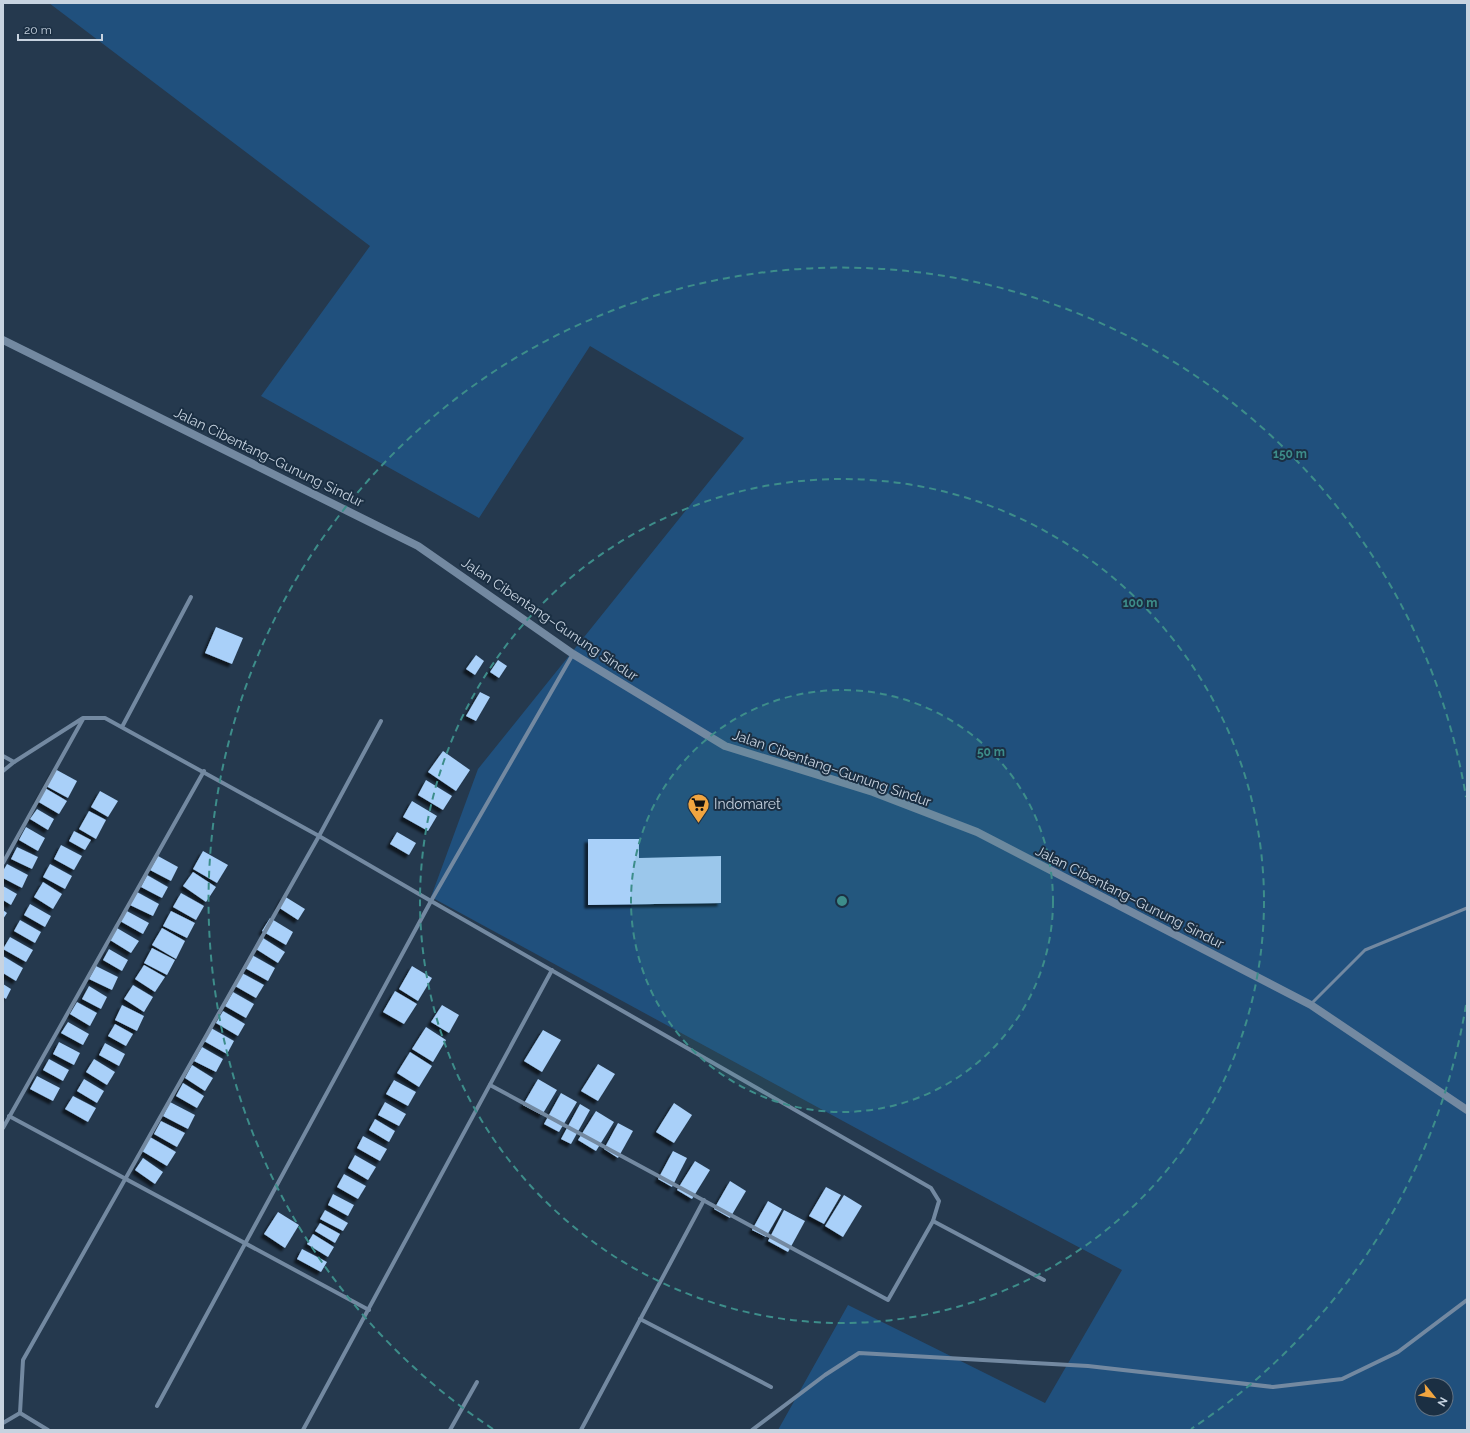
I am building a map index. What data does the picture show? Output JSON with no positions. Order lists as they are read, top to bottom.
{
  "streets": {
    "street": ["Jalan Cibentang–Gunung Sindur"]
  },
  "places": {
    "supermarket": ["Indomaret"]
  },
  "scale_bar": "20 m",
  "north": "bottom right",
  "rings": ["150 m", "100 m", "50 m"]
}
